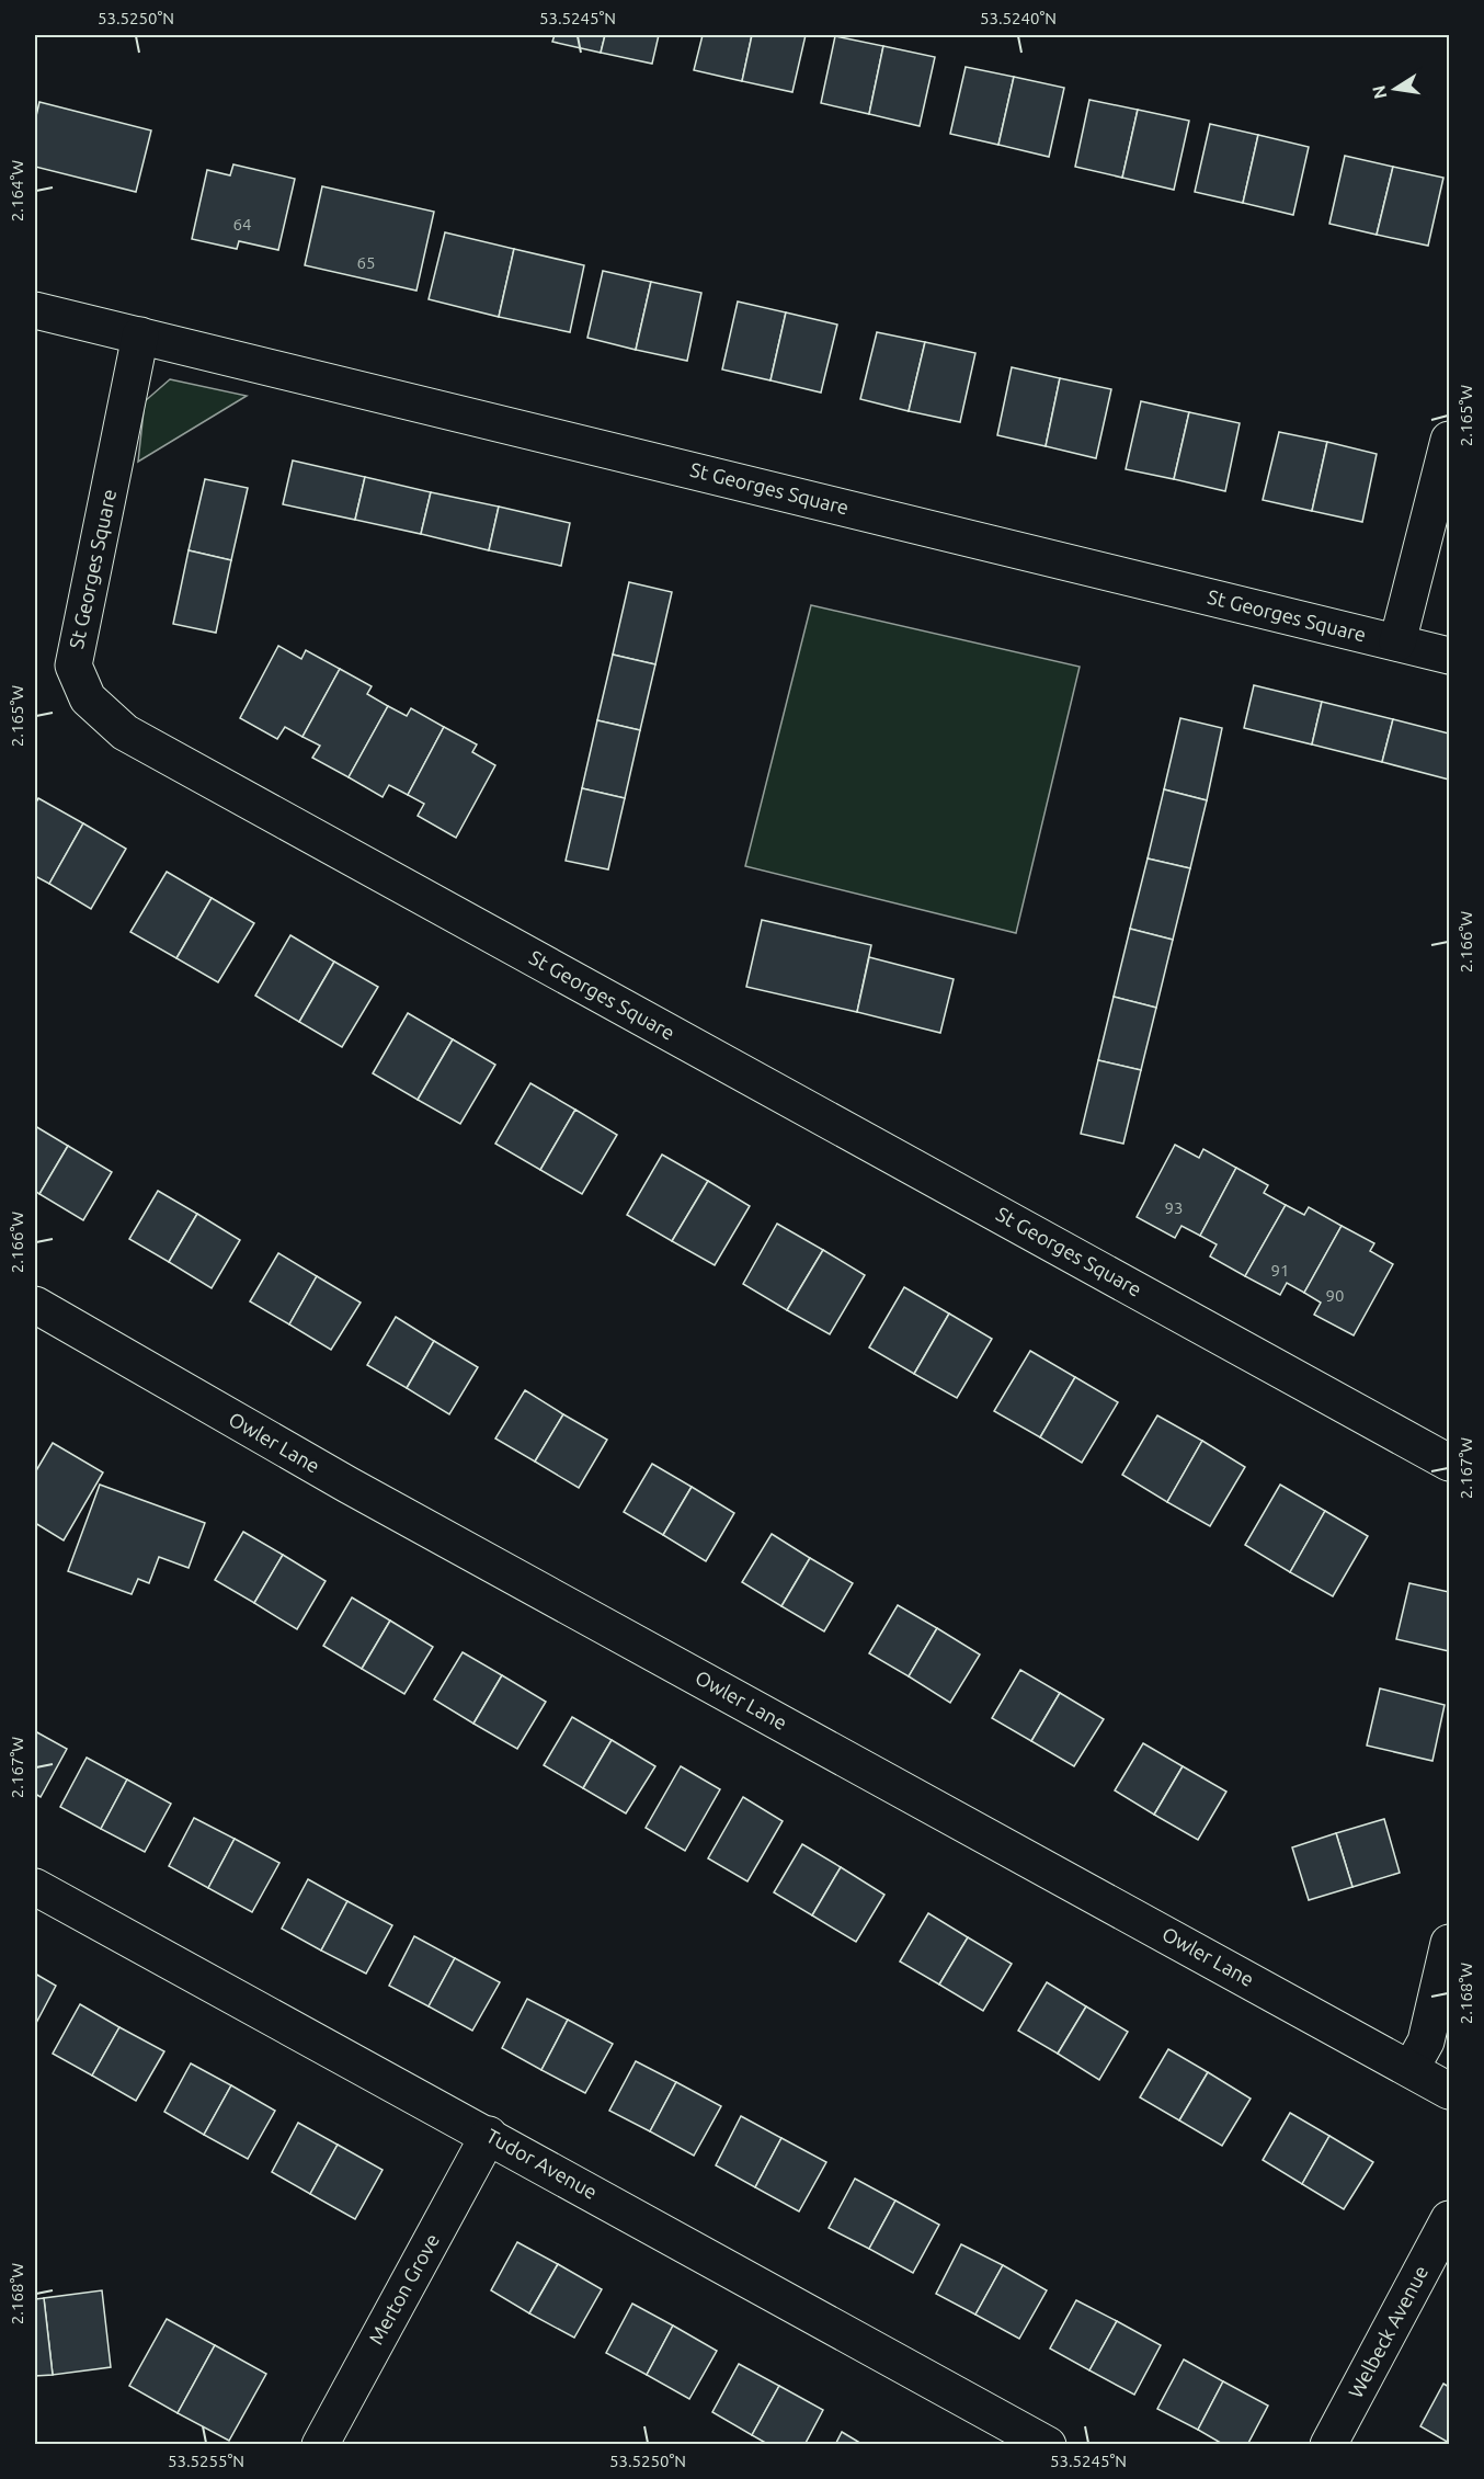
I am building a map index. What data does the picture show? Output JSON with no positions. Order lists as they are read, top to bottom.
{
  "streets": {
    "street": [
      "St Georges Square",
      "Owler Lane",
      "Tudor Avenue",
      "Merton Grove",
      "Welbeck Avenue"
    ]
  },
  "crossings": [
    ["Tudor Avenue", "Merton Grove"]
  ],
  "house_numbers": [
    "64",
    "65",
    "93",
    "91",
    "90"
  ],
  "north": "left",
  "coordinates": [
    "53.5250°N",
    "53.5245°N",
    "53.5240°N",
    "2.164°W",
    "2.165°W",
    "2.166°W",
    "2.167°W",
    "2.168°W",
    "53.5255°N"
  ]
}
